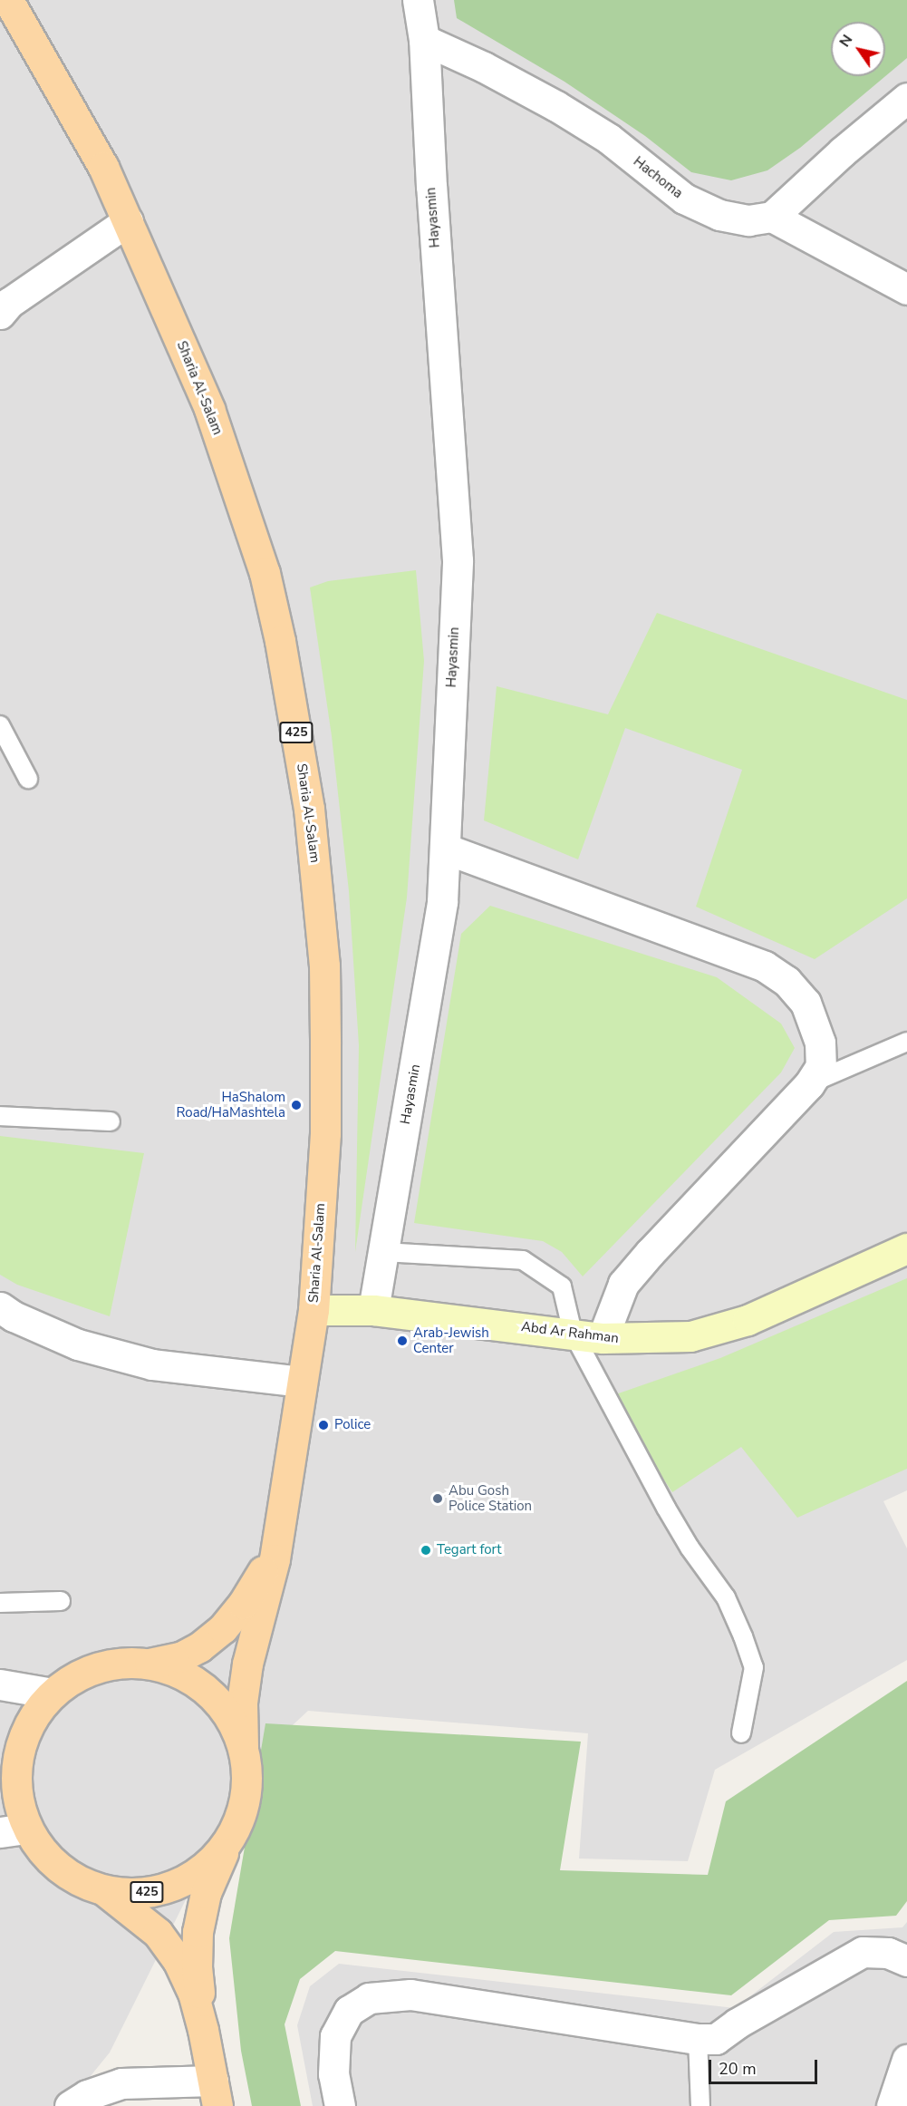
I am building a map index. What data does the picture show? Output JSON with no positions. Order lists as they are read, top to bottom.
{
  "streets": {
    "main road": ["Sharia Al-Salam", "425"],
    "street": ["Hachoma", "Hayasmin", "Abd Ar Rahman"]
  },
  "crossings": [
    ["Hachoma", "Hayasmin"],
    ["Hayasmin", "Abd Ar Rahman"],
    ["Sharia Al-Salam", "425"],
    ["Sharia Al-Salam", "Abd Ar Rahman"]
  ],
  "places": [
    "HaShalom Road/HaMashtela",
    "Arab-Jewish Center",
    "Police",
    "Abu Gosh Police Station",
    "Tegart fort"
  ],
  "scale_bar": "20 m",
  "north": "top left"
}
